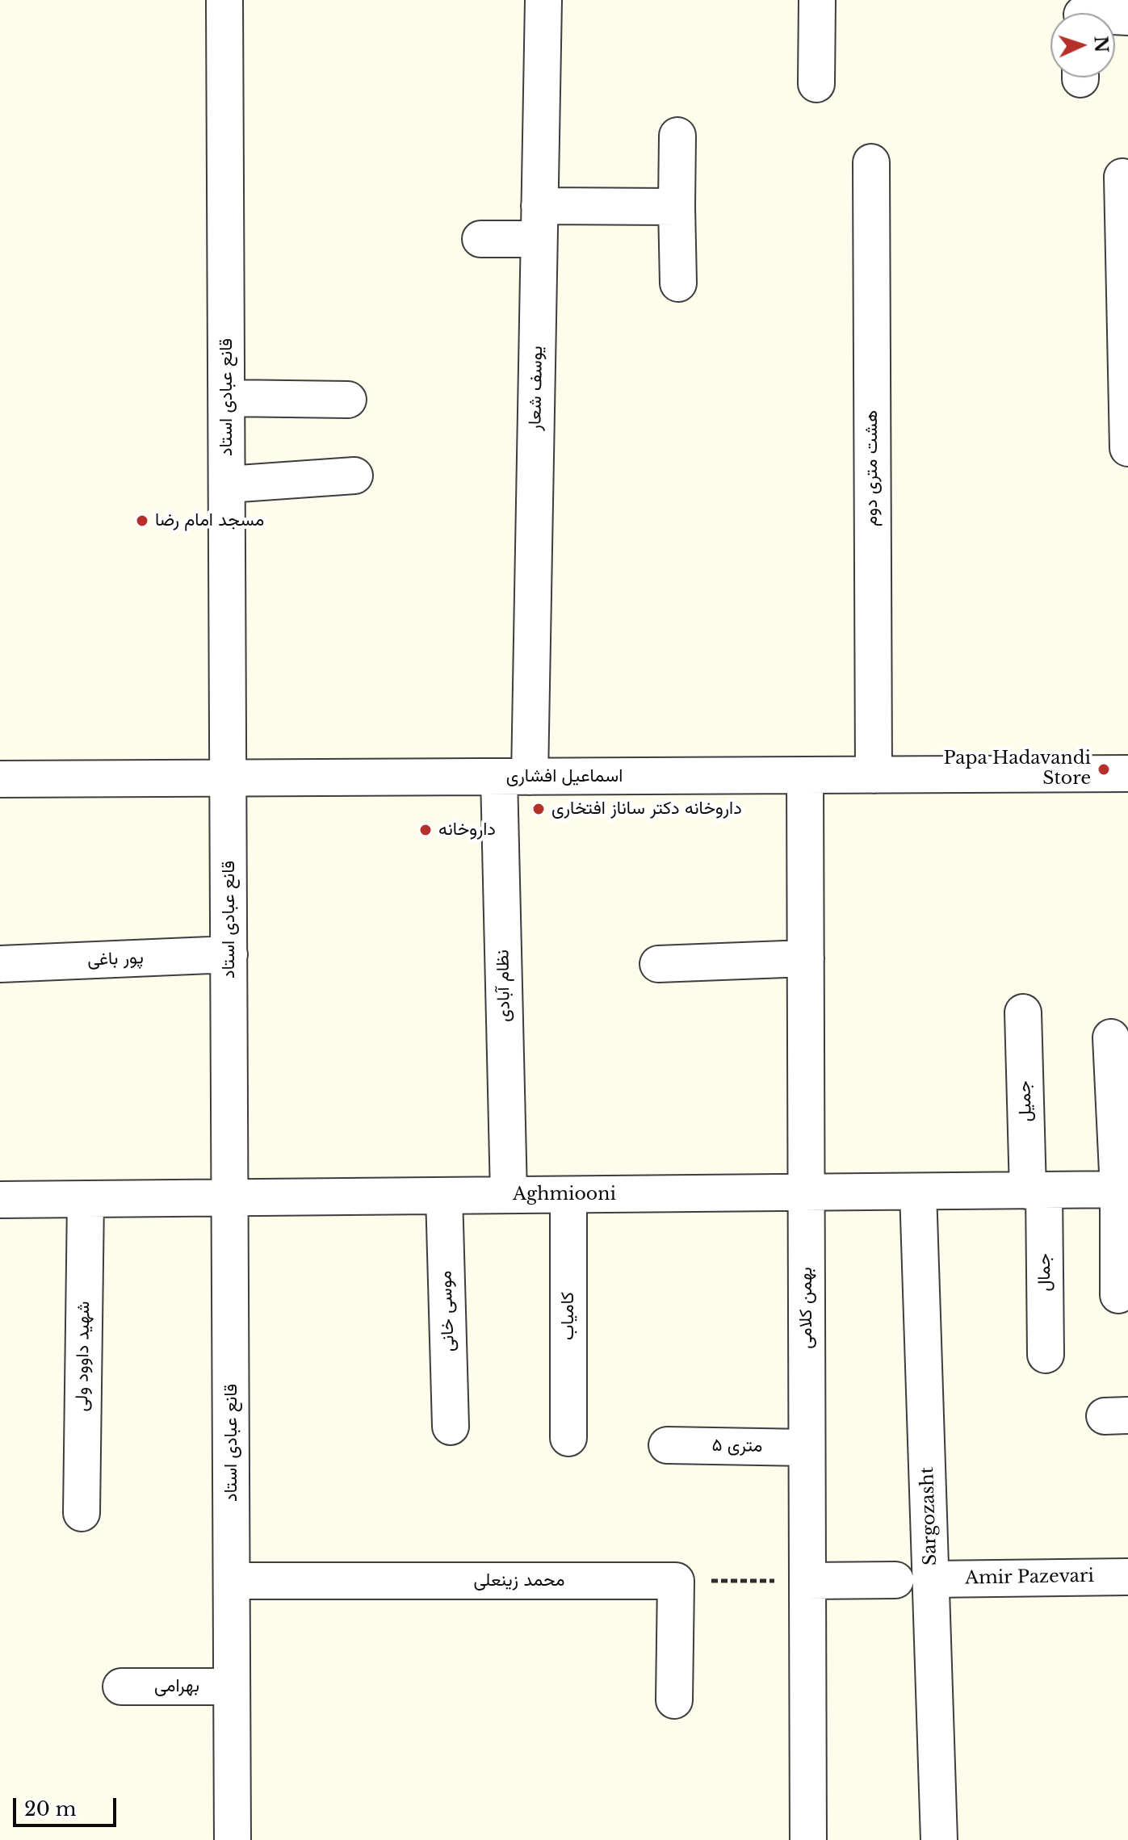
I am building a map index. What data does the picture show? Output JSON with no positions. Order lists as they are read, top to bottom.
{
  "streets": {
    "street": [
      "یوسف شعار",
      "قانع عبادی استاد",
      "هشت متری دوم",
      "اسماعیل افشاری",
      "پور باغی",
      "نظام آبادی",
      "جمیل",
      "Aghmiooni",
      "جمال",
      "بهمن کلامی",
      "موسی خانی",
      "کامیاب",
      "شهید داوود ولی",
      "۵ متری",
      "Sargozasht",
      "Amir Pazevari",
      "محمد زینعلی",
      "بهرامی"
    ]
  },
  "crossings": [
    ["یوسف شعار", "اسماعیل افشاری"],
    ["یوسف شعار", "نظام آبادی"],
    ["قانع عبادی استاد", "اسماعیل افشاری"],
    ["قانع عبادی استاد", "پور باغی"],
    ["قانع عبادی استاد", "Aghmiooni"],
    ["قانع عبادی استاد", "محمد زینعلی"],
    ["قانع عبادی استاد", "بهرامی"],
    ["هشت متری دوم", "اسماعیل افشاری"],
    ["اسماعیل افشاری", "نظام آبادی"],
    ["اسماعیل افشاری", "بهمن کلامی"],
    ["نظام آبادی", "Aghmiooni"],
    ["جمیل", "Aghmiooni"],
    ["جمیل", "جمال"],
    ["Aghmiooni", "جمال"],
    ["Aghmiooni", "بهمن کلامی"],
    ["Aghmiooni", "موسی خانی"],
    ["Aghmiooni", "کامیاب"],
    ["Aghmiooni", "شهید داوود ولی"],
    ["Aghmiooni", "Sargozasht"],
    ["بهمن کلامی", "۵ متری"],
    ["Sargozasht", "Amir Pazevari"]
  ],
  "places": [
    "مسجد امام رضا",
    "Papa Hadavandi Store",
    "داروخانه دكتر ساناز افتخارى",
    "داروخانه"
  ],
  "scale_bar": "20 m",
  "north": "right"
}
